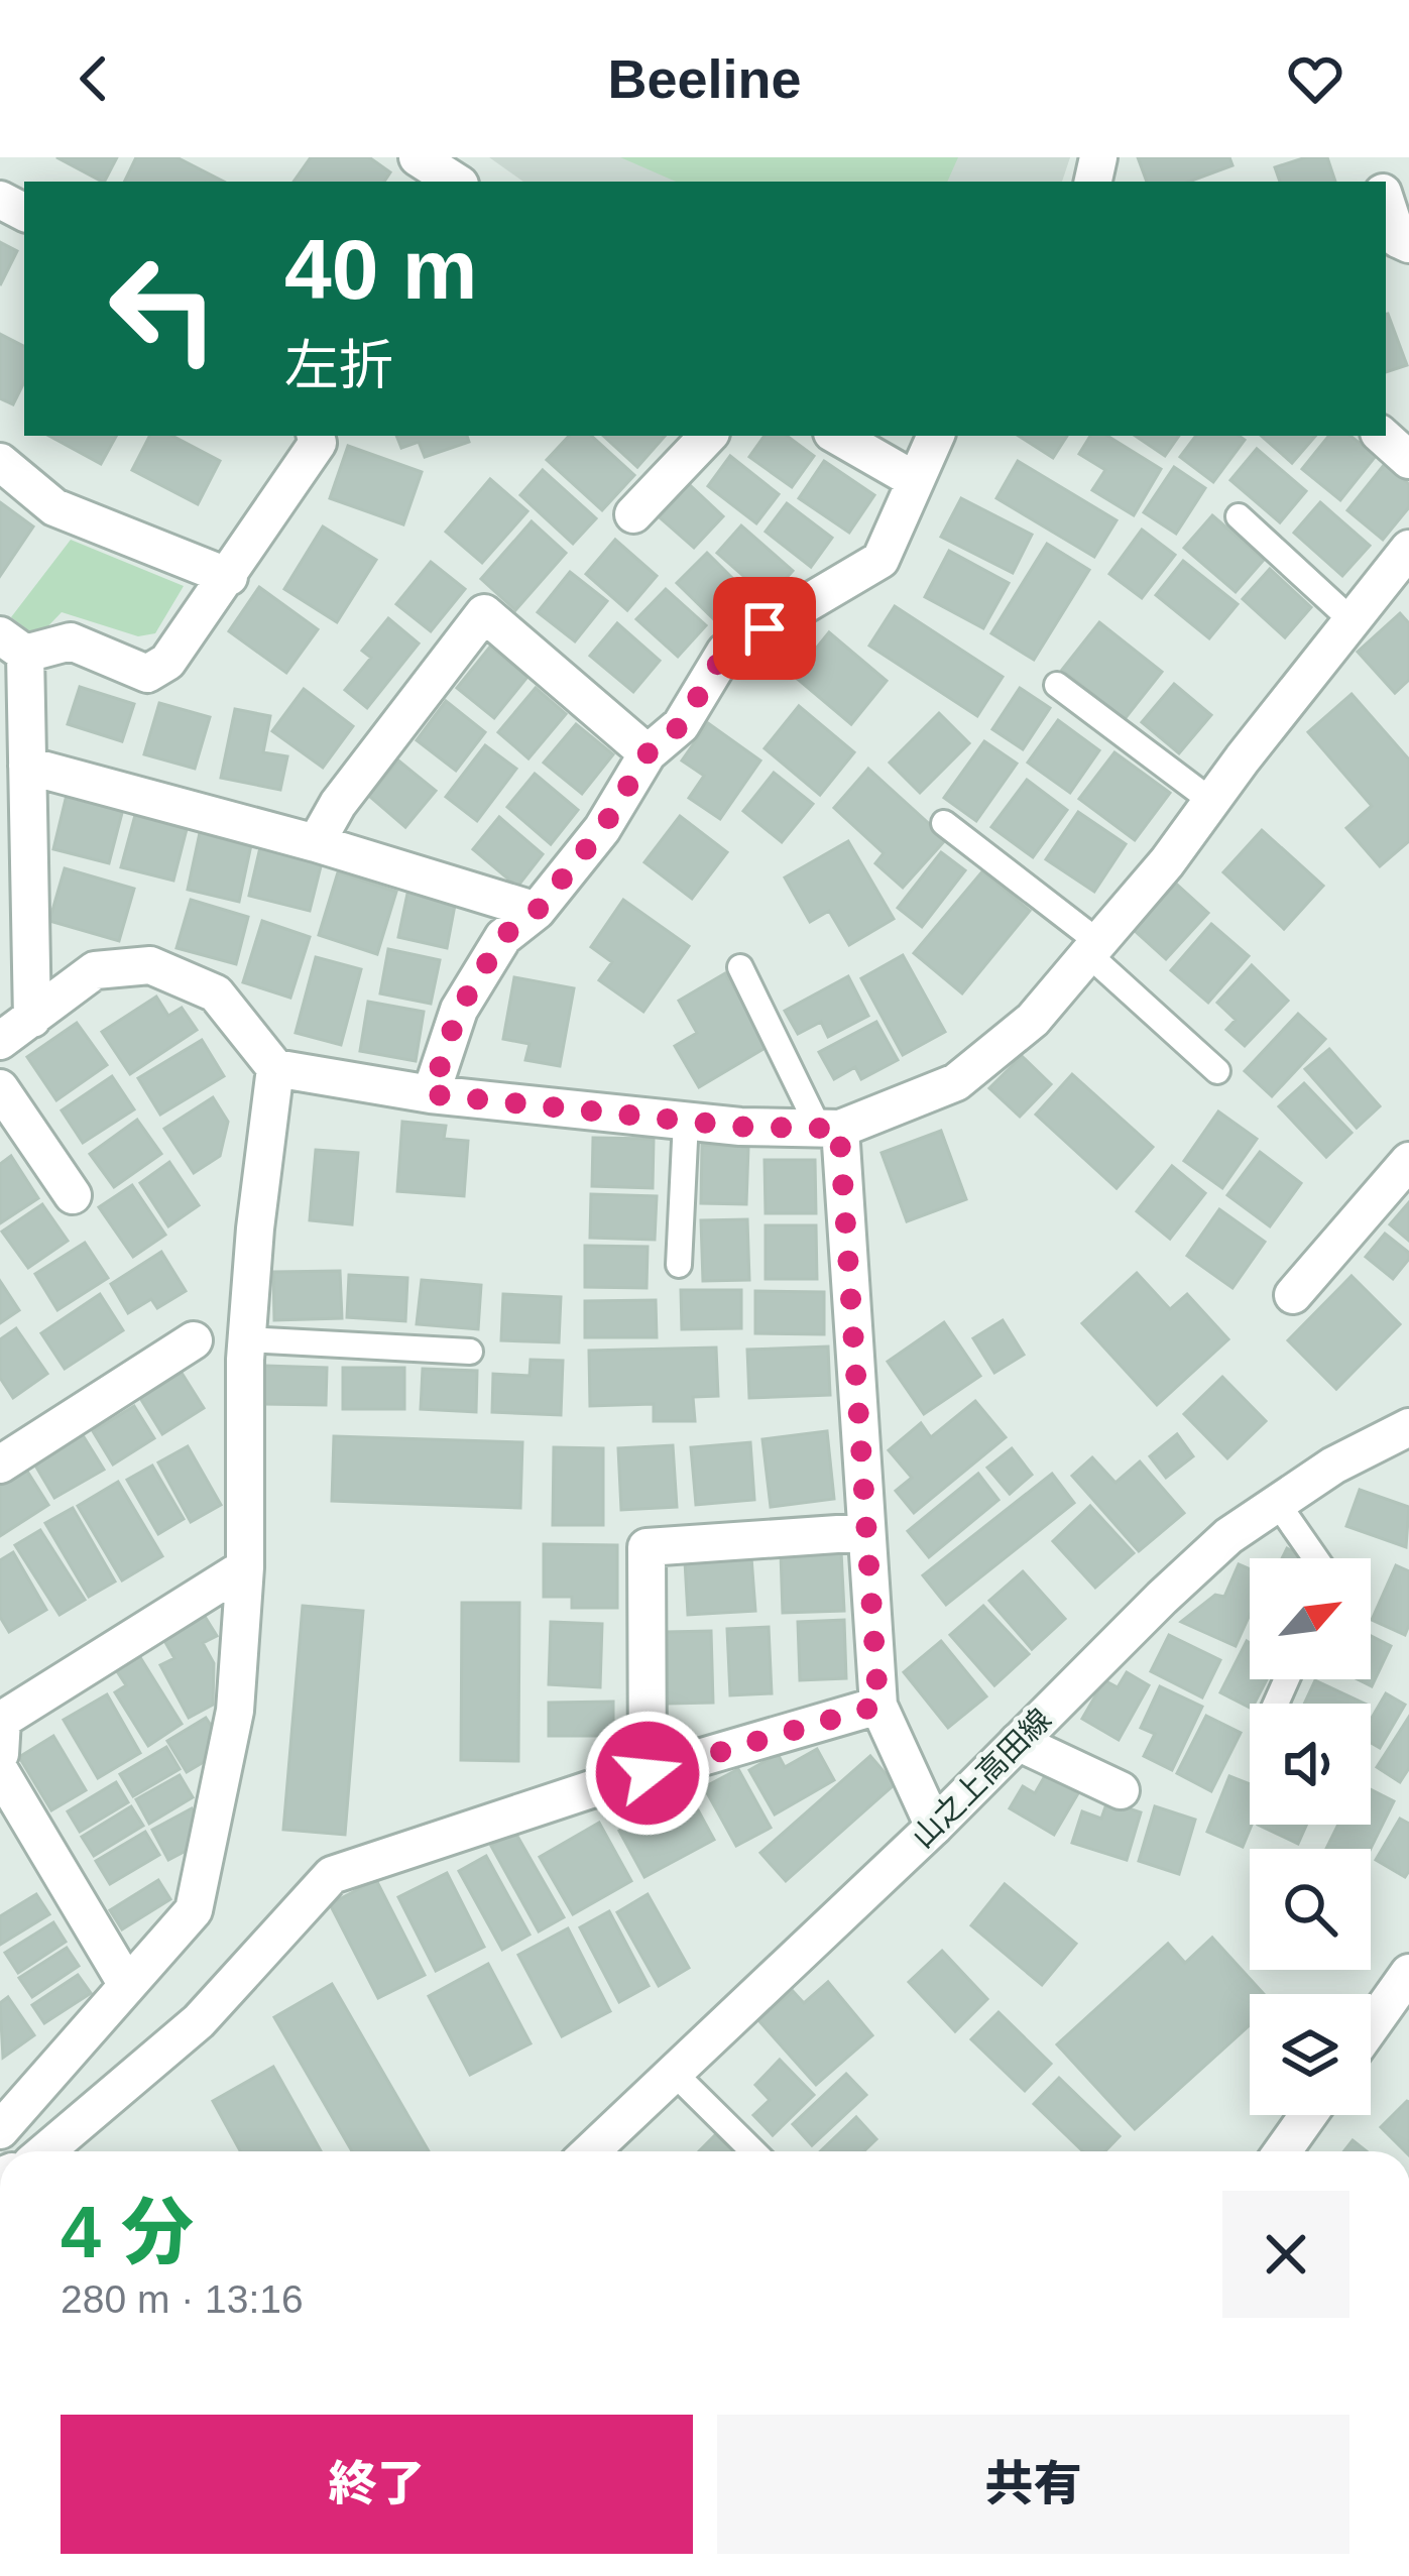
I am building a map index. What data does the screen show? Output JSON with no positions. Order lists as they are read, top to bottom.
{
  "streets": {
    "street": ["山之上高田線"]
  },
  "north": "top right",
  "page": {
    "header": "Beeline",
    "turn": ["40 m", "左折"],
    "heading": ["4 分", "280 m · 13:16"],
    "buttons": ["終了", "共有"]
  }
}
